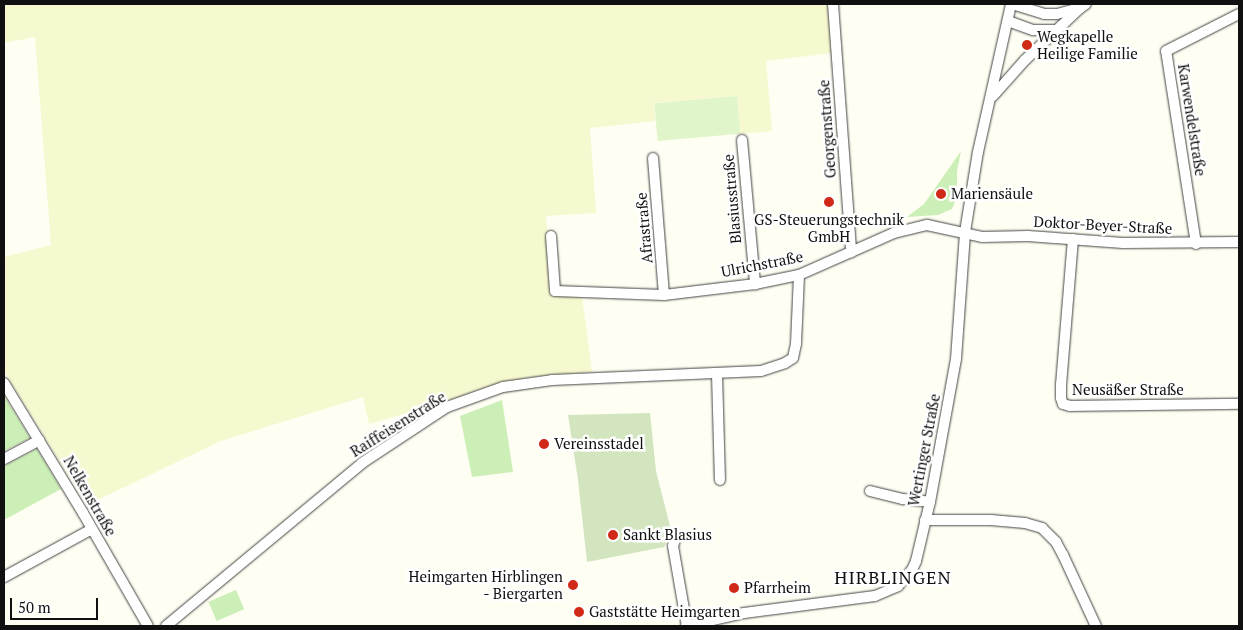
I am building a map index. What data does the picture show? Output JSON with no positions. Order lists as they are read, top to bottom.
{
  "streets": {
    "street": [
      "Karwendelstraße",
      "Georgenstraße",
      "Blasiusstraße",
      "Doktor-Beyer-Straße",
      "Afrastraße",
      "Ulrichstraße",
      "Neusäßer Straße",
      "Raiffeisenstraße",
      "Wertinger Straße",
      "Nelkenstraße"
    ]
  },
  "crossings": [
    ["Karwendelstraße", "Doktor-Beyer-Straße"],
    ["Georgenstraße", "Ulrichstraße"],
    ["Blasiusstraße", "Ulrichstraße"],
    ["Doktor-Beyer-Straße", "Ulrichstraße"],
    ["Doktor-Beyer-Straße", "Neusäßer Straße"],
    ["Doktor-Beyer-Straße", "Wertinger Straße"],
    ["Afrastraße", "Ulrichstraße"],
    ["Ulrichstraße", "Raiffeisenstraße"],
    ["Ulrichstraße", "Wertinger Straße"]
  ],
  "districts": ["HIRBLINGEN"],
  "places": [
    "Wegkapelle Heilige Familie",
    "Mariensäule",
    "GS-Steuerungstechnik GmbH",
    "Vereinsstadel",
    "Sankt Blasius",
    "Heimgarten Hirblingen - Biergarten",
    "Pfarrheim",
    "Gaststätte Heimgarten"
  ],
  "scale_bar": "50 m"
}
